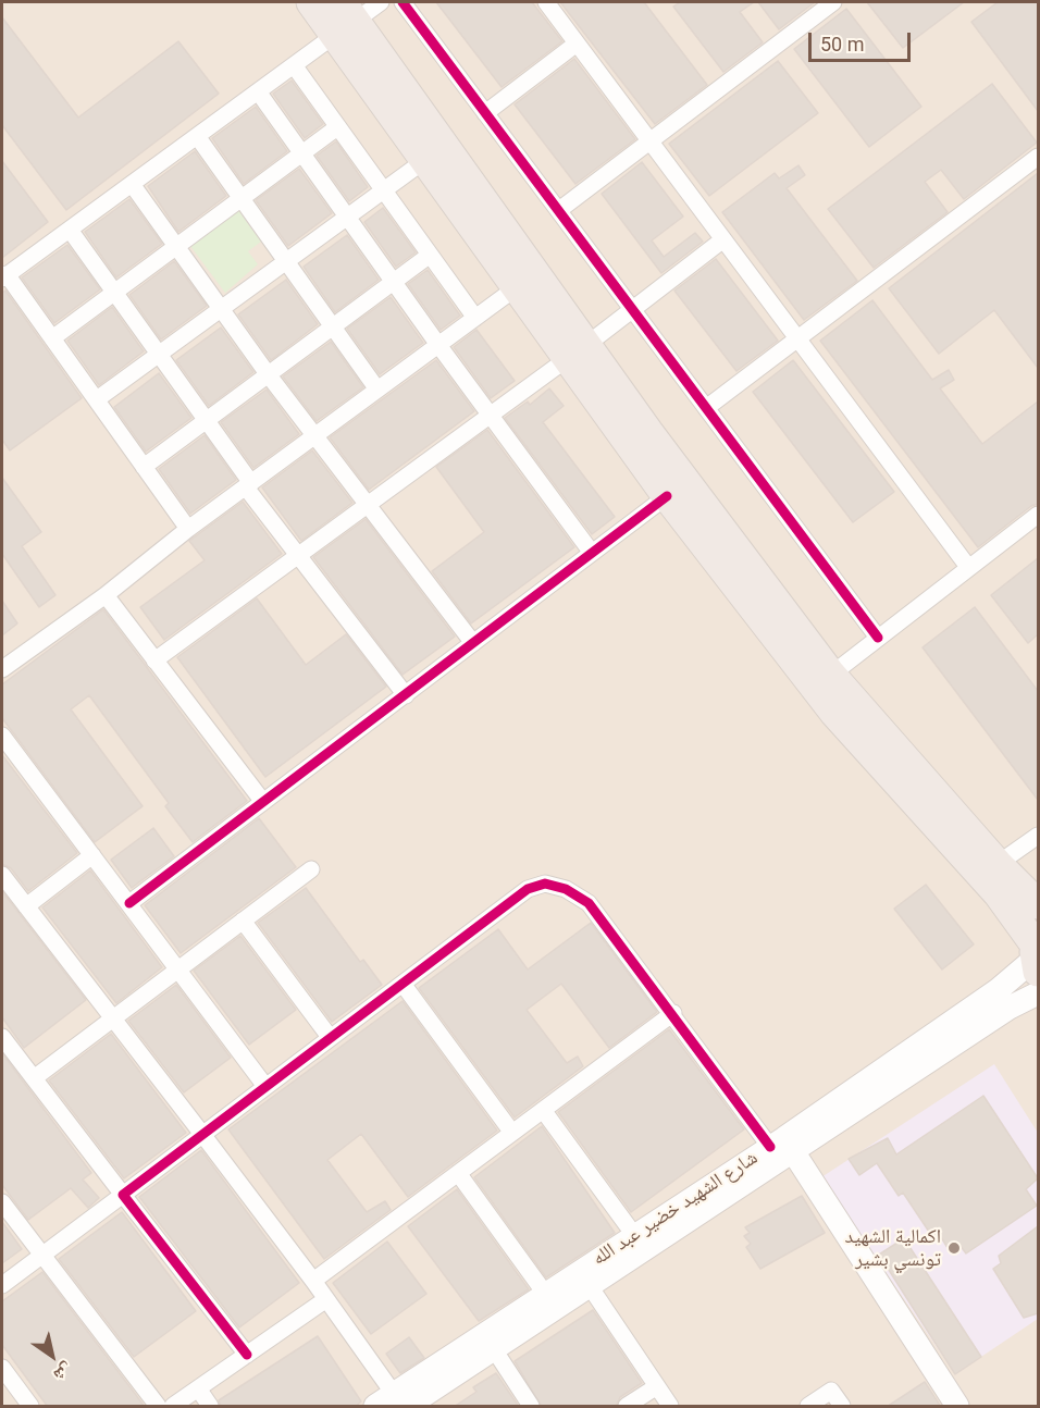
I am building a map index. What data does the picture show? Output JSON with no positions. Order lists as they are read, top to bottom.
{
  "streets": {
    "main road": ["شارع الشهيد خضير عبد الله"]
  },
  "places": ["اكمالية الشهيد تونسي بشير"],
  "scale_bar": "50 m",
  "north": "bottom right"
}
